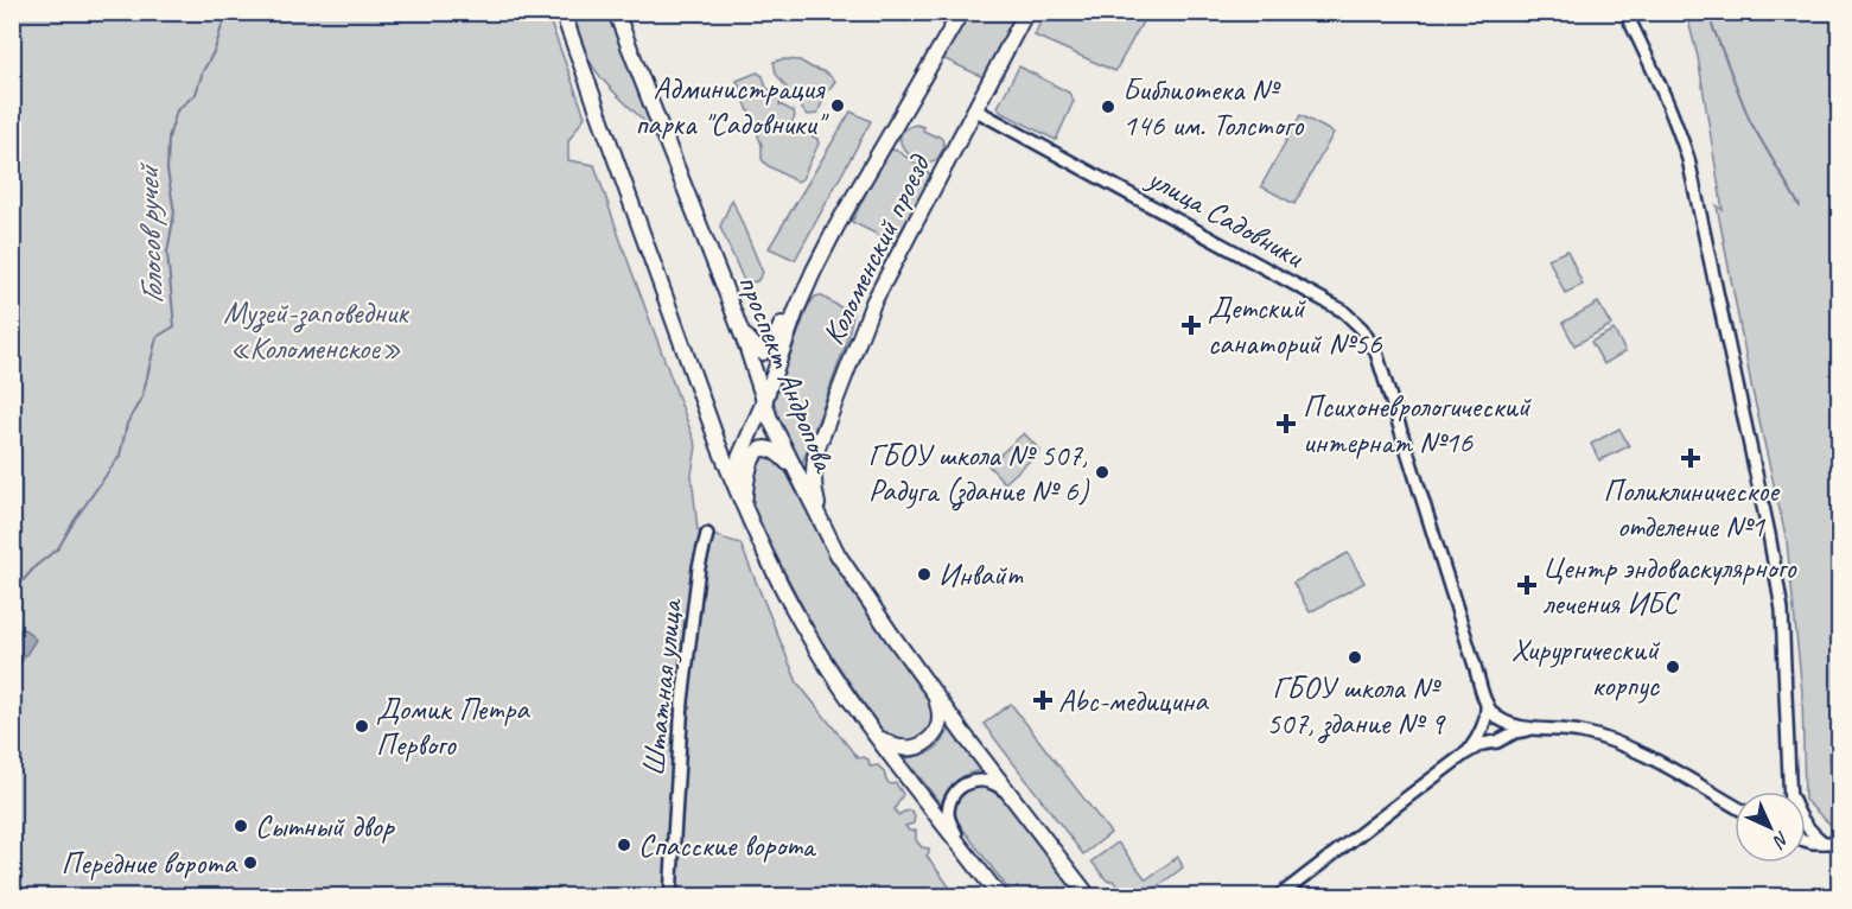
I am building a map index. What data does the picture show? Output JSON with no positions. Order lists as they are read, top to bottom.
{
  "streets": {
    "main road": ["Коломенский проезд", "проспект Андропова"],
    "street": ["улица Садовники", "Штатная улица"]
  },
  "crossings": [
    ["улица Садовники", "Коломенский проезд"],
    ["Коломенский проезд", "проспект Андропова"]
  ],
  "water": ["Голосов ручей"],
  "parks": ["Музей-заповедник «Коломенское»"],
  "places": {
    "other": [
      "Администрация парка \"Садовники\"",
      "Библиотека № 146 им. Толстого",
      "ГБОУ школа № 507, Радуга (здание № 6)",
      "Инвайт",
      "ГБОУ школа № 507, здание № 9",
      "Хирургический корпус",
      "Домик Петра Первого",
      "Сытный двор",
      "Спасские ворота",
      "Передние ворота"
    ],
    "health": [
      "Детский санаторий №56",
      "Психоневрологический интернат №16",
      "Поликлиническое отделение №1",
      "Центр эндоваскулярного лечения ИБС",
      "Abc-медицина"
    ]
  },
  "north": "bottom right"
}
